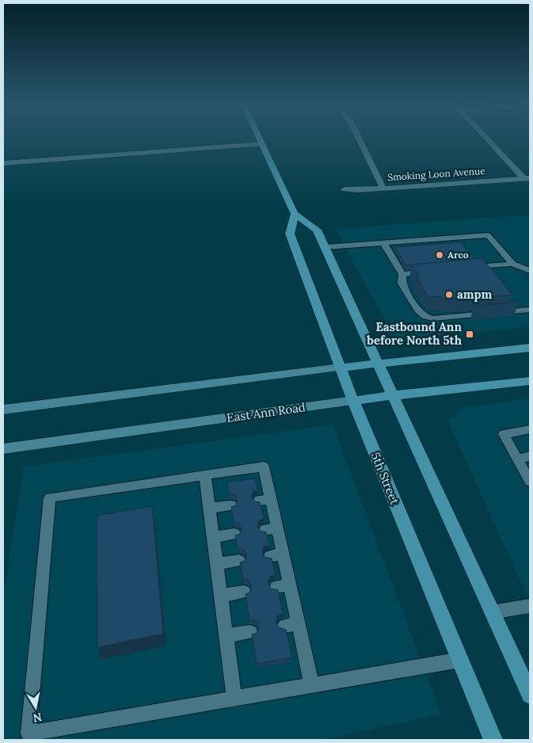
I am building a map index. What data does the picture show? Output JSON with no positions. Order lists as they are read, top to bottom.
{
  "streets": {
    "main road": ["East Ann Road", "5th Street"],
    "street": ["Smoking Loon Avenue"]
  },
  "crossings": [
    ["East Ann Road", "5th Street"]
  ],
  "places": {
    "other": ["Arco", "ampm"],
    "transit": ["Eastbound Ann before North 5th"]
  },
  "north": "bottom"
}
